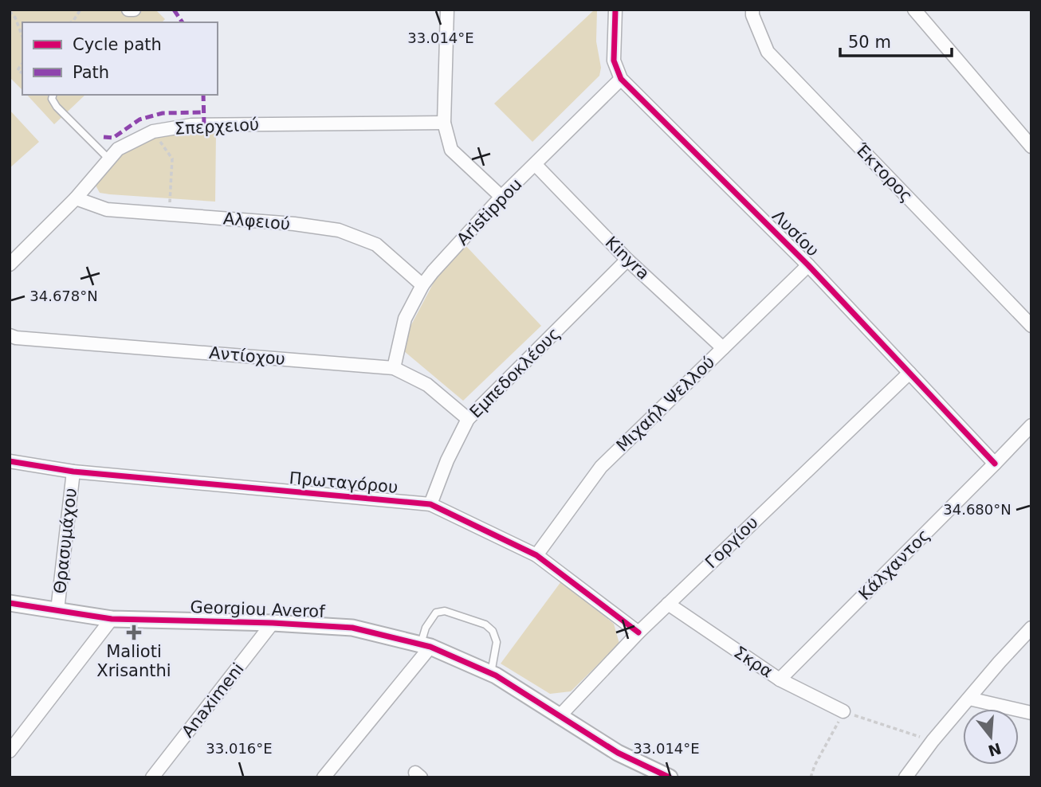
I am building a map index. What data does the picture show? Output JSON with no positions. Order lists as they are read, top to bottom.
{
  "streets": {
    "street": [
      "Σπερχειού",
      "Έκτορος",
      "Aristippou",
      "Αλφειού",
      "Λυσίου",
      "Kinyra",
      "Αντίοχου",
      "Εμπεδοκλέους",
      "Μιχαήλ Ψελλού",
      "Πρωταγόρου",
      "Θρασυμάχου",
      "Γοργίου",
      "Κάλχαντος",
      "Georgiou Averof",
      "Σκρα",
      "Anaximeni"
    ]
  },
  "crossings": [
    ["Σπερχειού", "Αλφειού"],
    ["Aristippou", "Αλφειού"],
    ["Aristippou", "Λυσίου"],
    ["Aristippou", "Kinyra"],
    ["Aristippou", "Αντίοχου"],
    ["Λυσίου", "Μιχαήλ Ψελλού"],
    ["Λυσίου", "Γοργίου"],
    ["Λυσίου", "Κάλχαντος"],
    ["Kinyra", "Εμπεδοκλέους"],
    ["Kinyra", "Μιχαήλ Ψελλού"],
    ["Αντίοχου", "Εμπεδοκλέους"],
    ["Εμπεδοκλέους", "Πρωταγόρου"],
    ["Μιχαήλ Ψελλού", "Πρωταγόρου"],
    ["Πρωταγόρου", "Θρασυμάχου"],
    ["Πρωταγόρου", "Γοργίου"],
    ["Θρασυμάχου", "Georgiou Averof"],
    ["Γοργίου", "Georgiou Averof"],
    ["Γοργίου", "Σκρα"],
    ["Κάλχαντος", "Σκρα"],
    ["Georgiou Averof", "Anaximeni"]
  ],
  "places": {
    "health": ["Malioti Xrisanthi"]
  },
  "legend": ["Cycle path", "Path"],
  "scale_bar": "50 m",
  "north": "bottom",
  "coordinates": [
    "33.014°E",
    "34.678°N",
    "34.680°N",
    "33.016°E"
  ]
}
